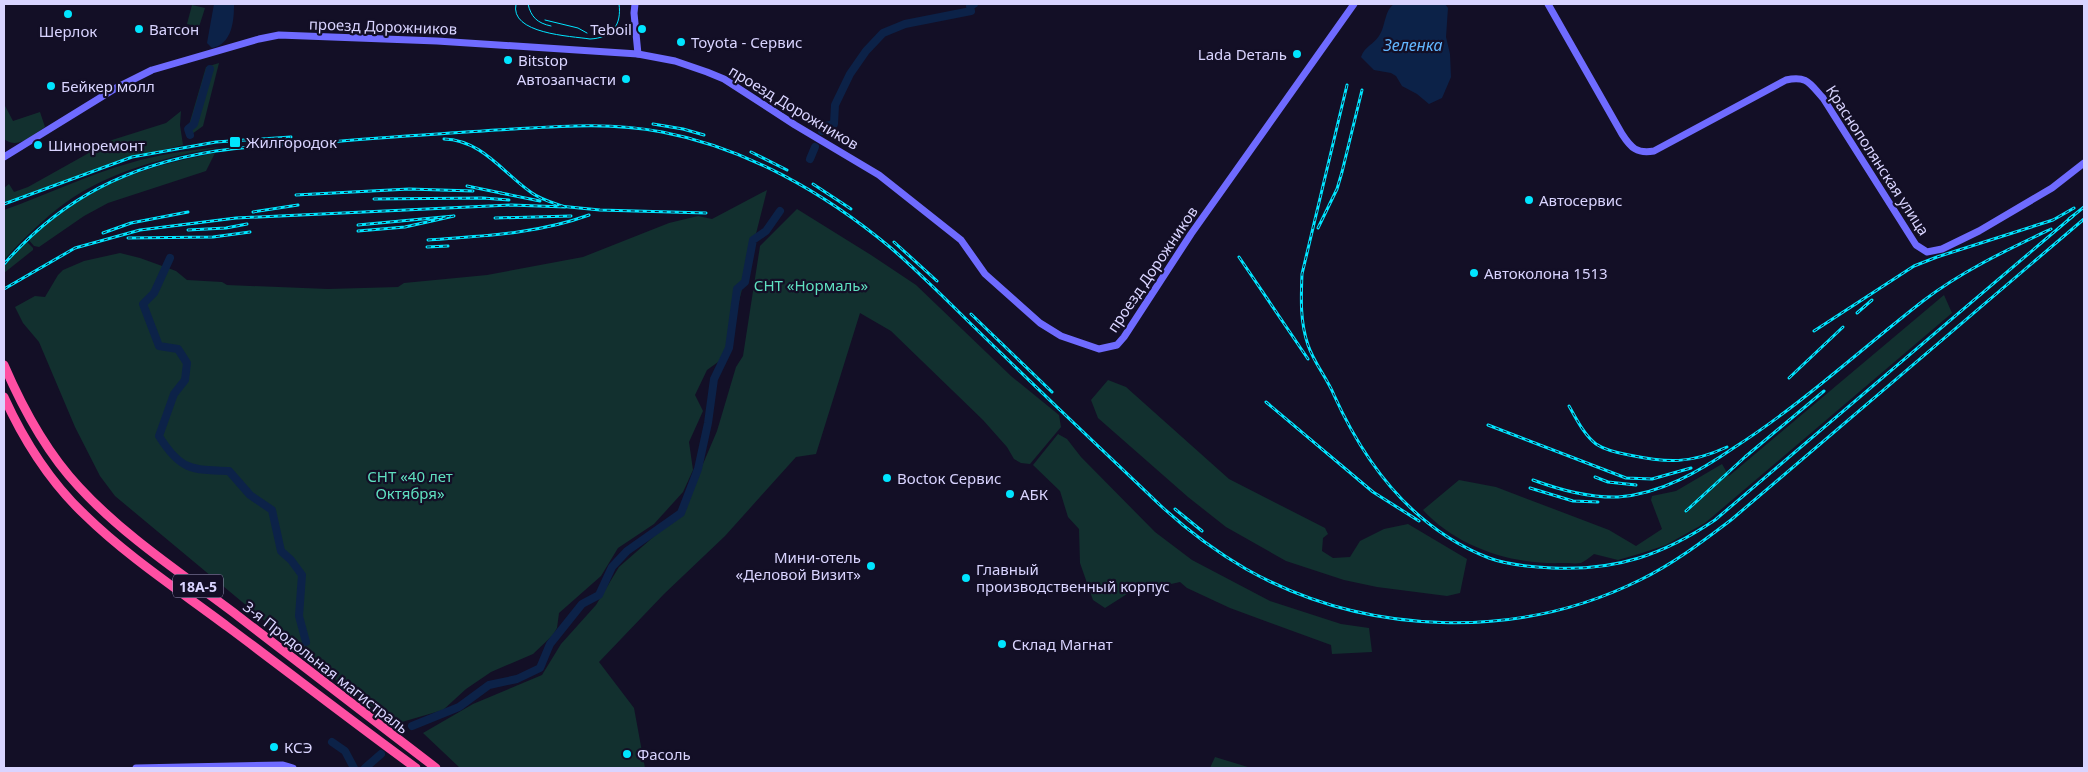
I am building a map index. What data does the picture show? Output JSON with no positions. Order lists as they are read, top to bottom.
{
  "streets": {
    "highway": ["18А-5", "3-я Продольная магистраль"],
    "main road": ["проезд Дорожников", "Краснополянская улица"]
  },
  "water": ["Зеленка"],
  "parks": ["СНТ «Нормаль»", "СНТ «40 лет Октября»"],
  "places": {
    "other": [
      "Шерлок",
      "Ватсон",
      "Teboil",
      "Toyota - Сервис",
      "Lada Dеталь",
      "Bitstop",
      "Автозапчасти",
      "Бейкер молл",
      "Шиноремонт",
      "Автосервис",
      "Автоколона 1513",
      "Восtок Сервис",
      "АБК",
      "Мини-отель «Деловой Визит»",
      "Главный производственный корпус",
      "Склад Магнат",
      "КСЭ",
      "Фасоль"
    ],
    "transit": ["Жилгородок"]
  }
}
